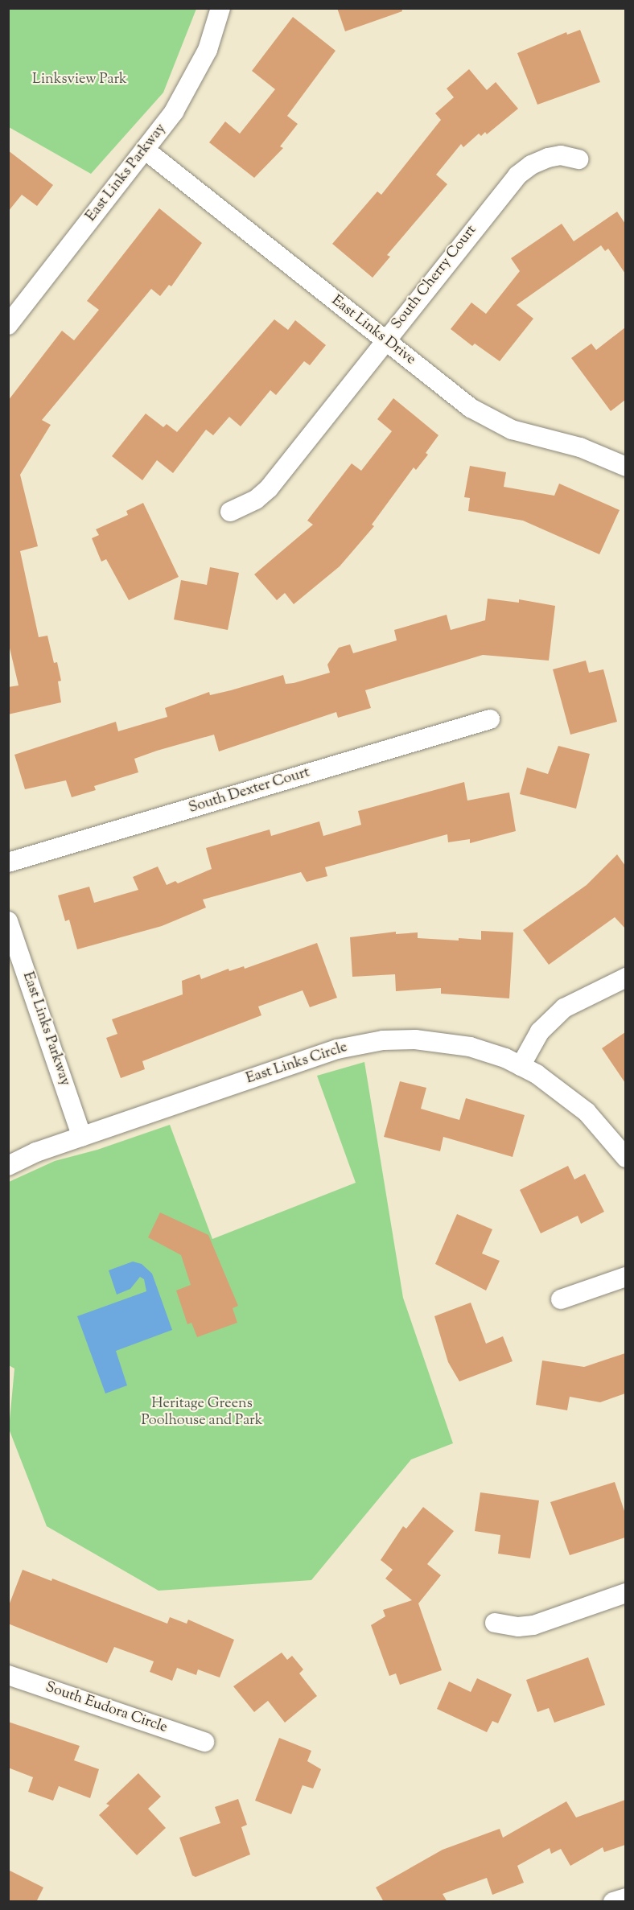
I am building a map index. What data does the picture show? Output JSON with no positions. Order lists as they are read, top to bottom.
{
  "streets": {
    "street": [
      "East Links Parkway",
      "South Cherry Court",
      "East Links Drive",
      "South Dexter Court",
      "East Links Circle",
      "South Eudora Circle"
    ]
  },
  "crossings": [
    ["East Links Parkway", "East Links Drive"],
    ["East Links Parkway", "East Links Circle"],
    ["South Cherry Court", "East Links Drive"]
  ],
  "parks": ["Linksview Park", "Heritage Greens Poolhouse and Park"]
}
